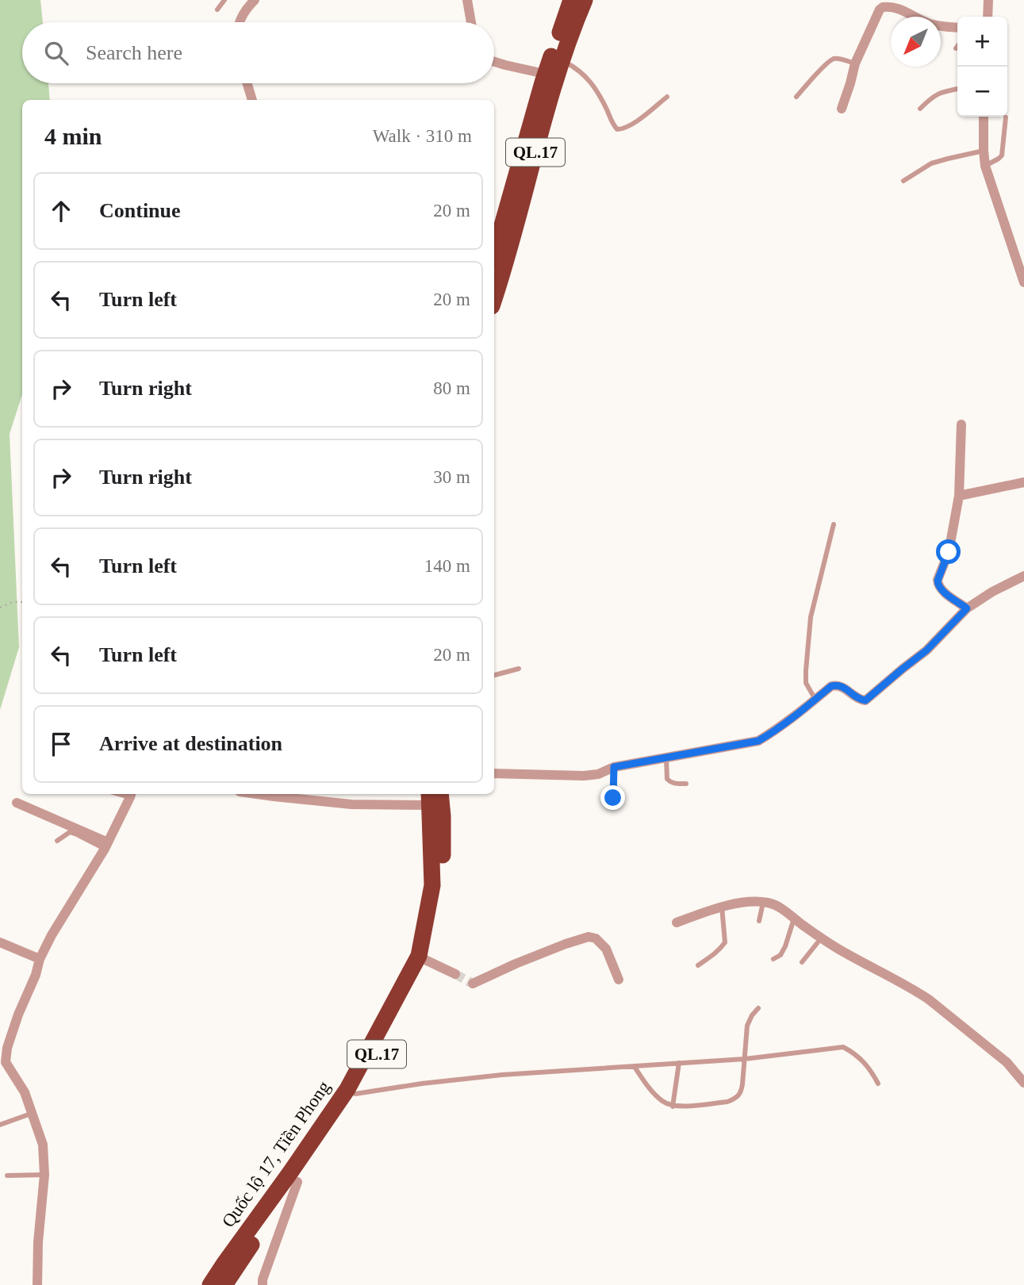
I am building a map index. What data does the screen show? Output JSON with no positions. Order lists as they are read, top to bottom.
{
  "streets": {
    "highway": ["QL.17", "Quốc lộ 17, Tiền Phong"]
  },
  "north": "bottom left",
  "page": {
    "map_buttons": ["+", "−"],
    "search": "Search here",
    "heading": ["4 min", "Walk · 310 m"],
    "list": [
      ["Continue", "20 m"],
      ["Turn left", "20 m"],
      ["Turn right", "80 m"],
      ["Turn right", "30 m"],
      ["Turn left", "140 m"],
      ["Turn left", "20 m"],
      "Arrive at destination"
    ]
  }
}
